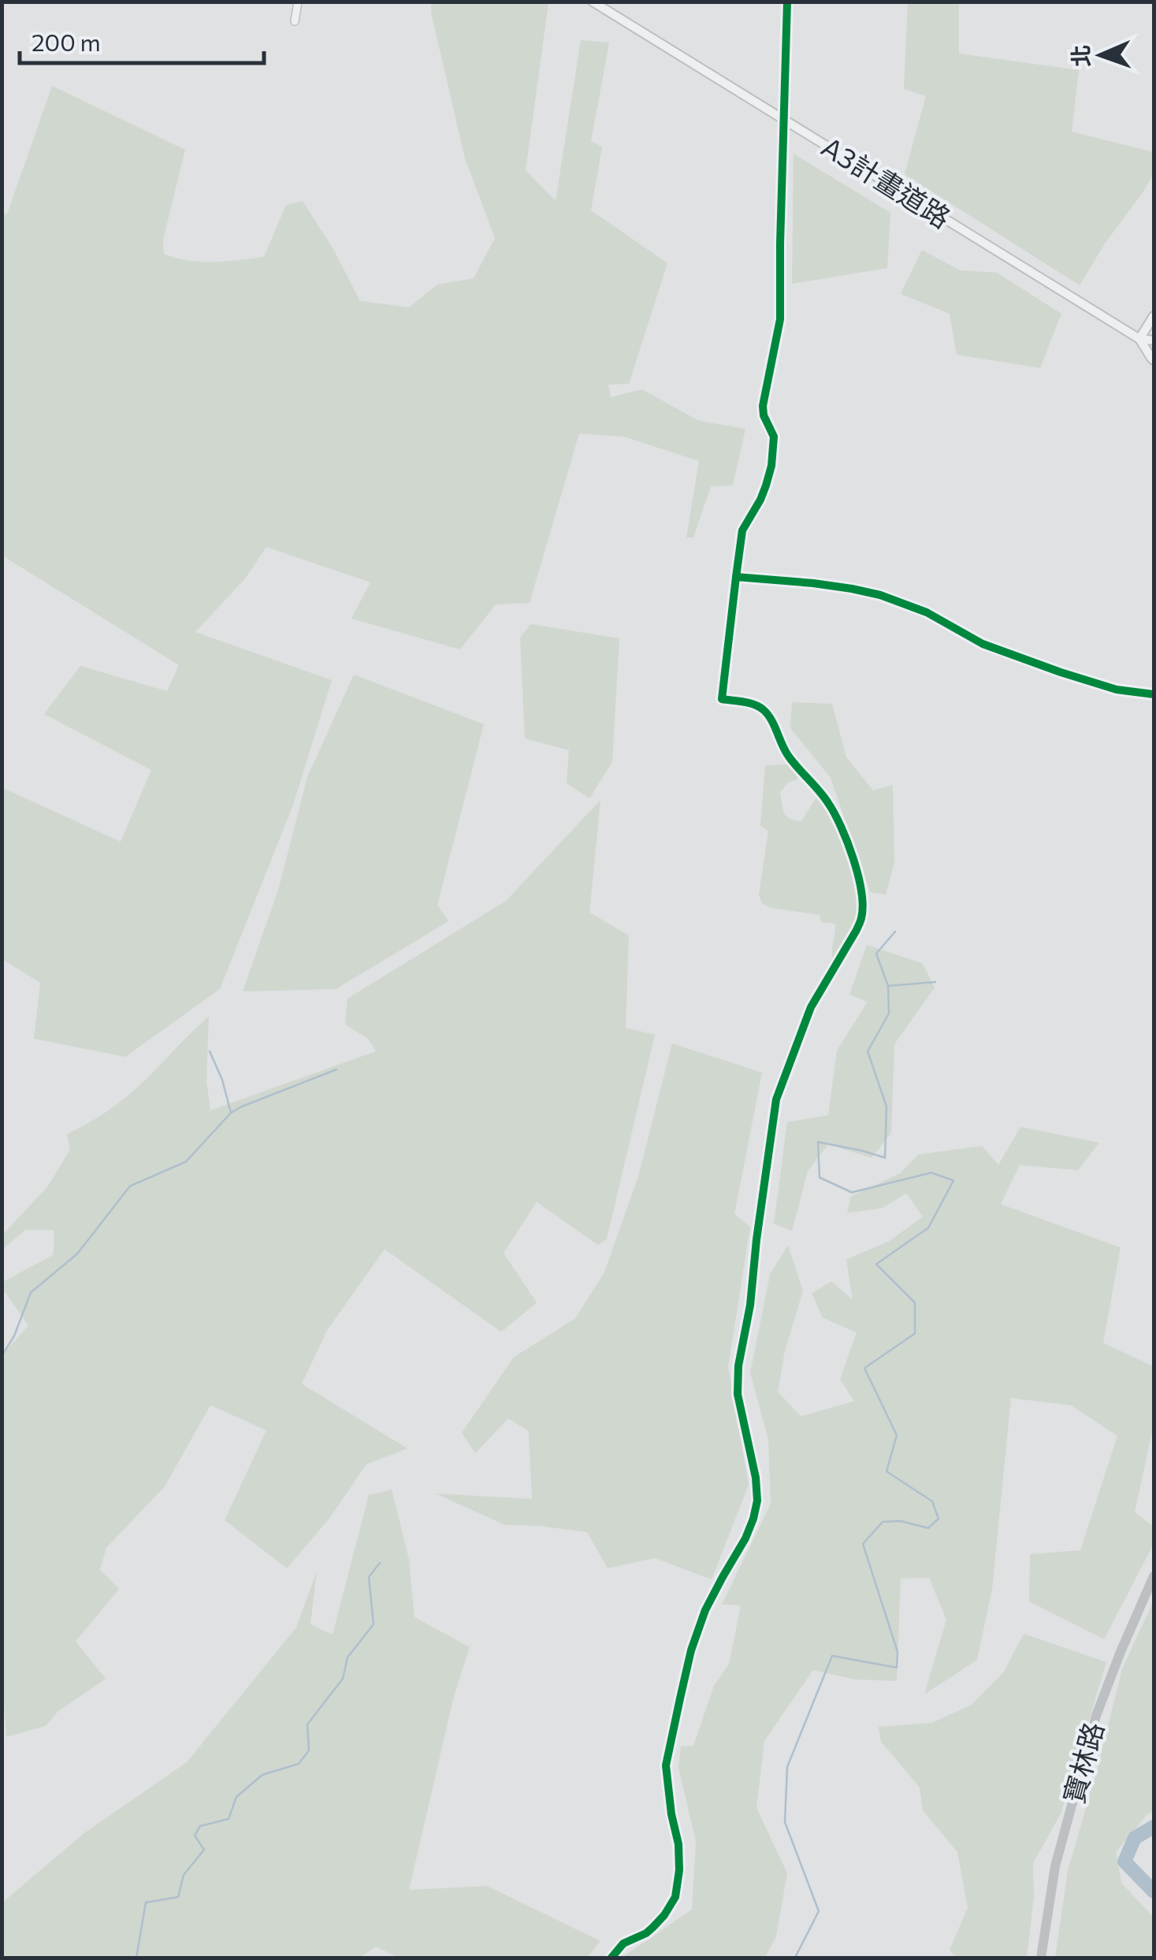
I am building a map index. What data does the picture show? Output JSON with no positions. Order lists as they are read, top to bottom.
{
  "streets": {
    "main road": ["寶林路"],
    "street": ["A3計畫道路"]
  },
  "scale_bar": "200 m",
  "north": "left"
}
